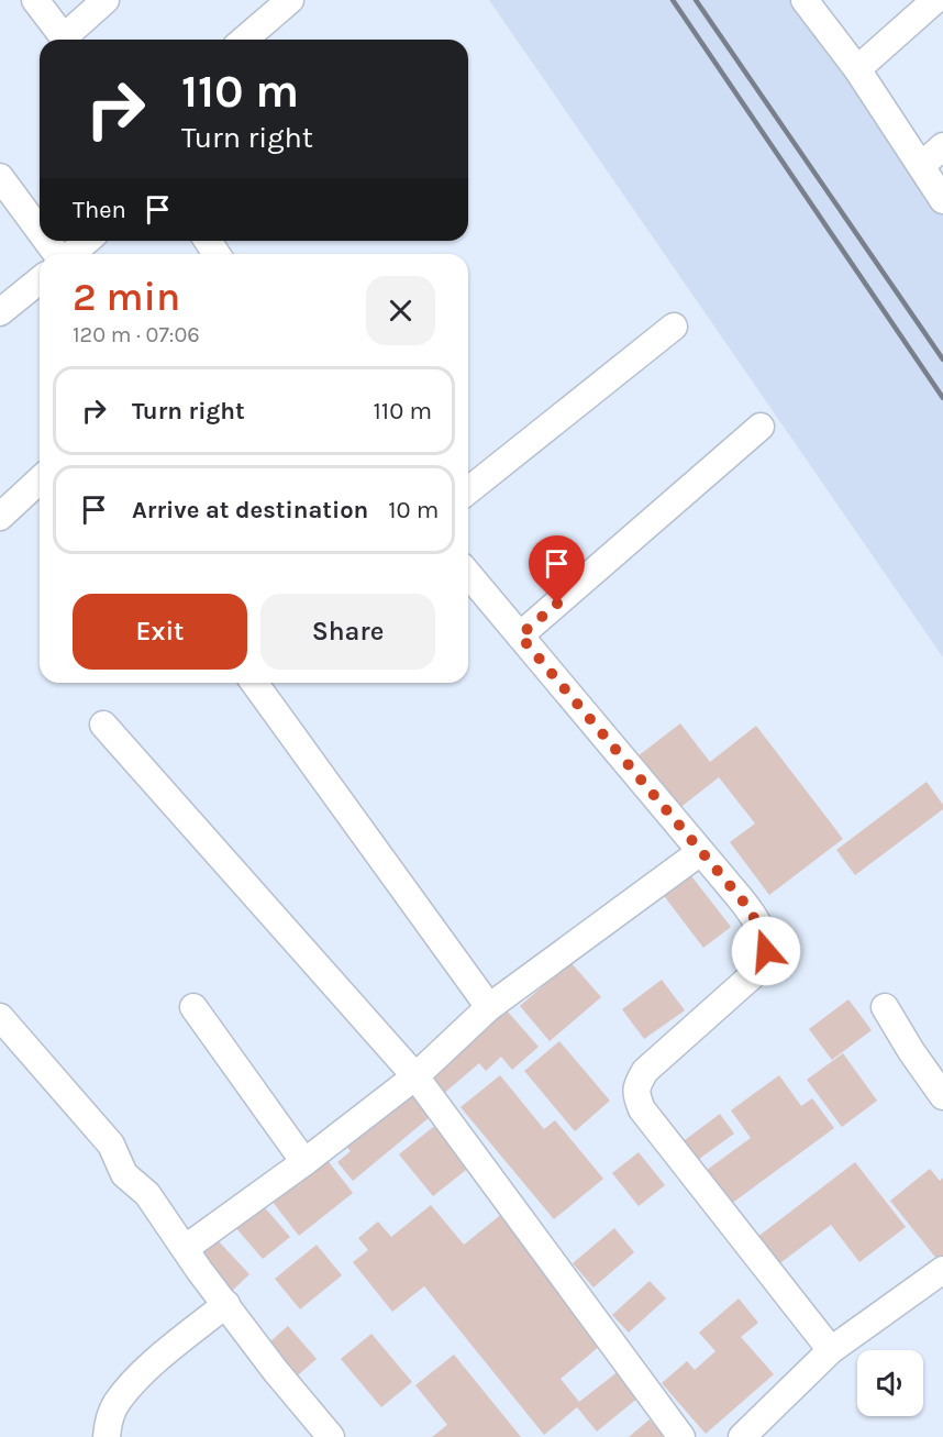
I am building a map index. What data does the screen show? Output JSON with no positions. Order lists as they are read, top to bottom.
{
  "page": {
    "turn": ["110 m", "Turn right"],
    "then": "Then",
    "heading": ["2 min", "120 m · 07:06"],
    "list": [
      {
        "name": "Turn right",
        "value": "110 m"
      },
      {
        "name": "Arrive at destination",
        "value": "10 m"
      }
    ],
    "buttons": ["Exit", "Share"]
  }
}
